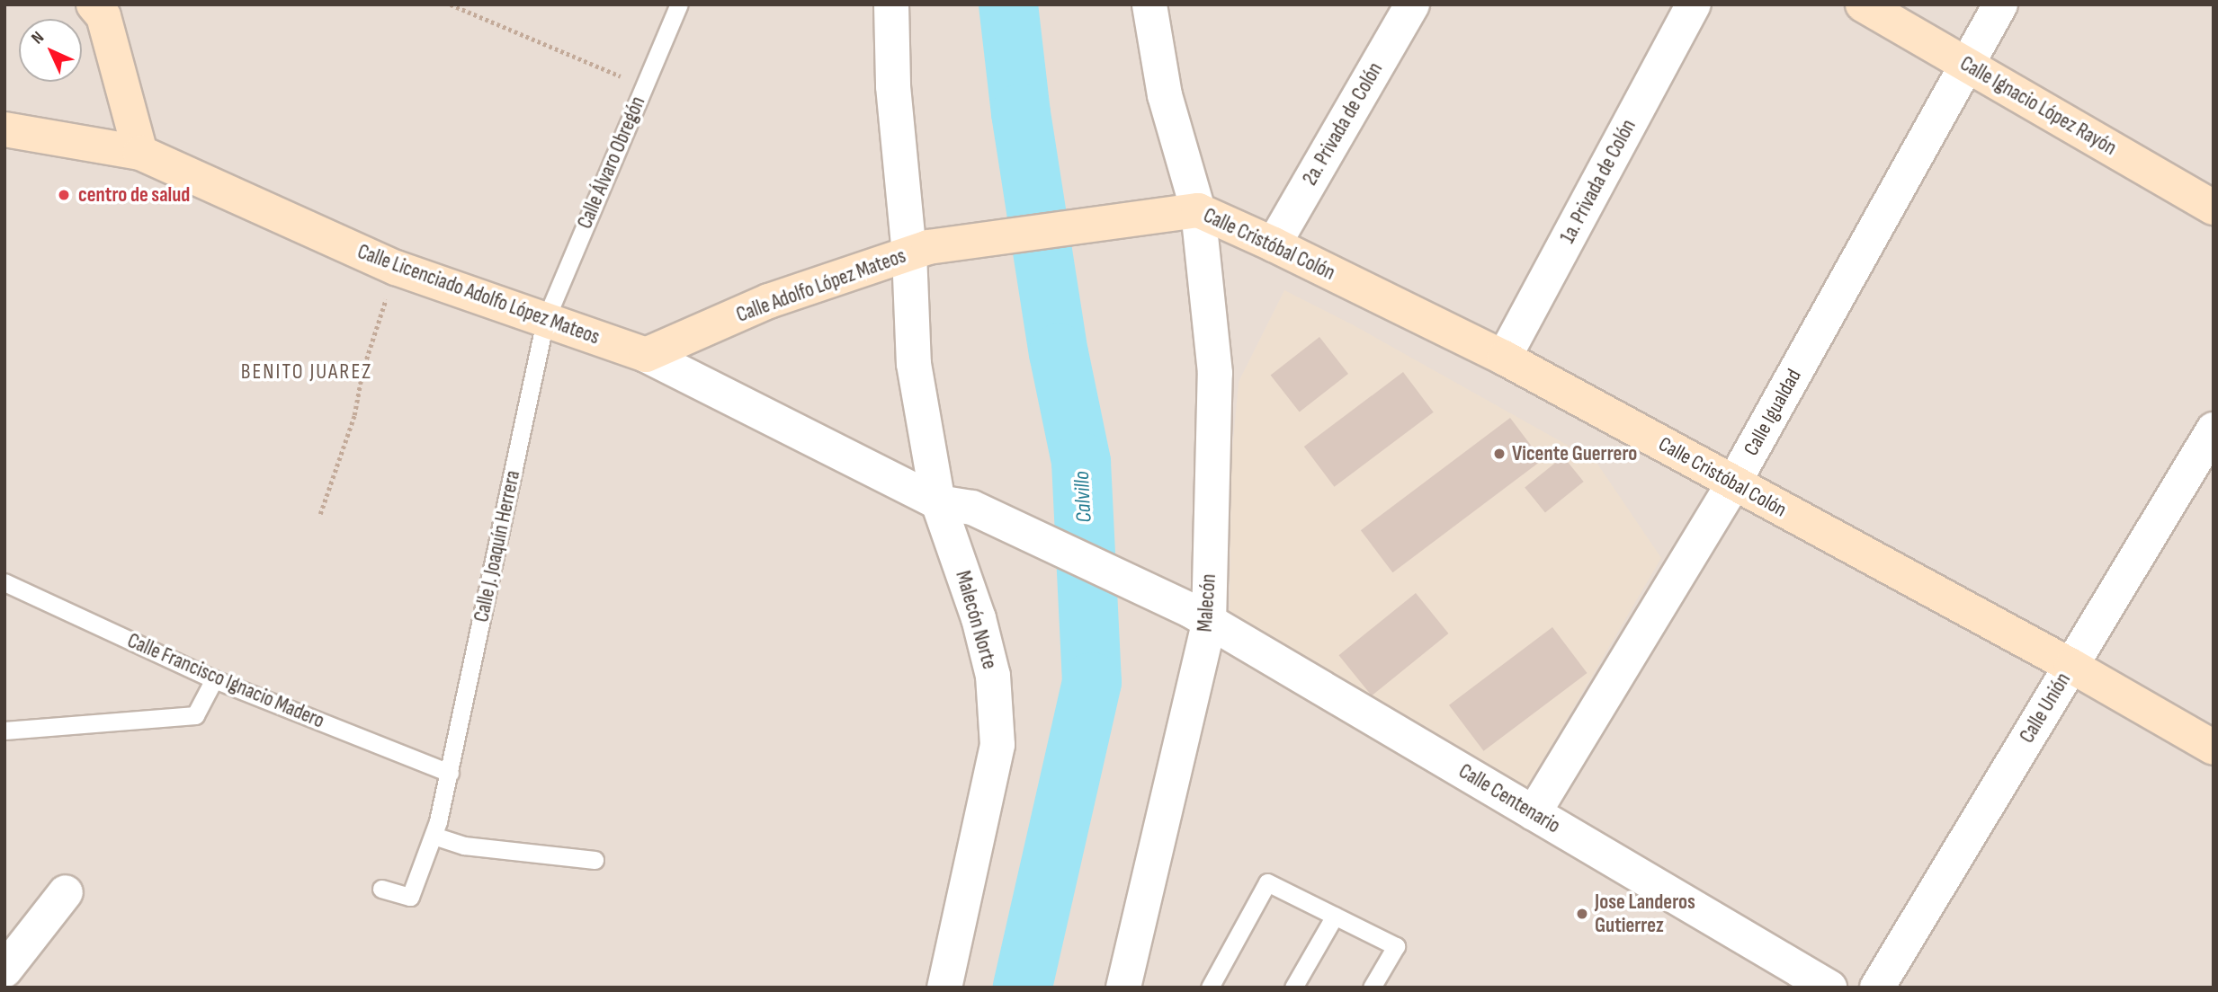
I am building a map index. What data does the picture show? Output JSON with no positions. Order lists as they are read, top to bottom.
{
  "streets": {
    "street": [
      "Calle Ignacio López Rayón",
      "2a. Privada de Colón",
      "1a. Privada de Colón",
      "Calle Cristóbal Colón",
      "Calle Adolfo López Mateos",
      "Calle Licenciado Adolfo López Mateos",
      "Calle Igualdad",
      "Malecón",
      "Malecón Norte",
      "Calle Unión",
      "Calle Centenario"
    ],
    "lane": ["Calle Álvaro Obregón", "Calle J. Joaquín Herrera", "Calle Francisco Ignacio Madero"]
  },
  "crossings": [
    ["Calle Ignacio López Rayón", "Calle Igualdad"],
    ["2a. Privada de Colón", "Calle Cristóbal Colón"],
    ["Calle Álvaro Obregón", "Calle Licenciado Adolfo López Mateos"],
    ["Calle Álvaro Obregón", "Calle J. Joaquín Herrera"],
    ["1a. Privada de Colón", "Calle Cristóbal Colón"],
    ["Calle Cristóbal Colón", "Calle Adolfo López Mateos"],
    ["Calle Cristóbal Colón", "Calle Igualdad"],
    ["Calle Cristóbal Colón", "Malecón"],
    ["Calle Cristóbal Colón", "Malecón Norte"],
    ["Calle Cristóbal Colón", "Calle Unión"],
    ["Calle Adolfo López Mateos", "Calle Licenciado Adolfo López Mateos"],
    ["Calle Adolfo López Mateos", "Malecón Norte"],
    ["Calle Licenciado Adolfo López Mateos", "Calle J. Joaquín Herrera"],
    ["Calle Licenciado Adolfo López Mateos", "Malecón Norte"],
    ["Calle Licenciado Adolfo López Mateos", "Calle Centenario"],
    ["Calle Igualdad", "Calle Centenario"],
    ["Calle J. Joaquín Herrera", "Calle Francisco Ignacio Madero"],
    ["Malecón", "Calle Centenario"]
  ],
  "districts": ["BENITO JUAREZ"],
  "water": ["Calvillo"],
  "places": ["centro de salud", "Vicente Guerrero", "Jose Landeros Gutierrez"],
  "north": "top left"
}
